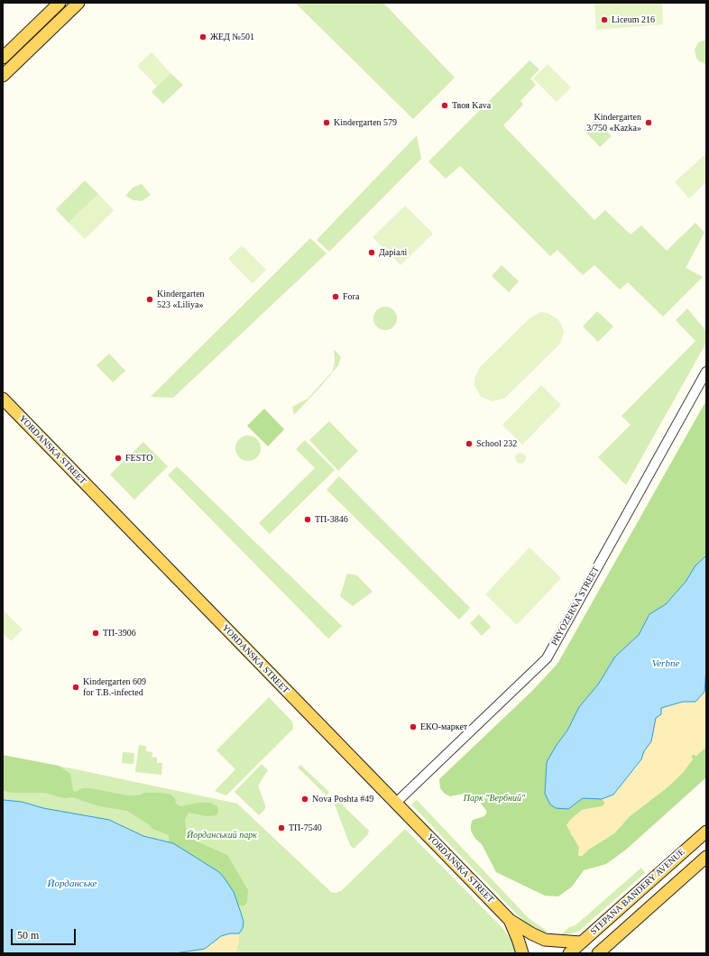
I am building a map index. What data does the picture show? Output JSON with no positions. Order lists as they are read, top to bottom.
{
  "streets": {
    "main road": ["YORDANSKA STREET", "STEPANA BANDERY AVENUE"],
    "street": ["PRYOZERNA STREET"]
  },
  "crossings": [
    ["YORDANSKA STREET", "PRYOZERNA STREET"],
    ["YORDANSKA STREET", "STEPANA BANDERY AVENUE"]
  ],
  "water": ["Verbne", "Йорданське"],
  "parks": ["Парк \"Вербний\"", "Йорданський парк"],
  "places": [
    "Liceum 216",
    "ЖЕД №501",
    "Твоя Kava",
    "Kindergarten 579",
    "Kindergarten 3/750 «Kazka»",
    "Даріалі",
    "Fora",
    "Kindergarten 523 «Liliya»",
    "School 232",
    "FESTO",
    "ТП-3846",
    "ТП-3906",
    "Kindergarten 609 for T.B.-infected",
    "ЕКО-маркет",
    "Nova Poshta #49",
    "ТП-7540"
  ],
  "scale_bar": "50 m"
}
